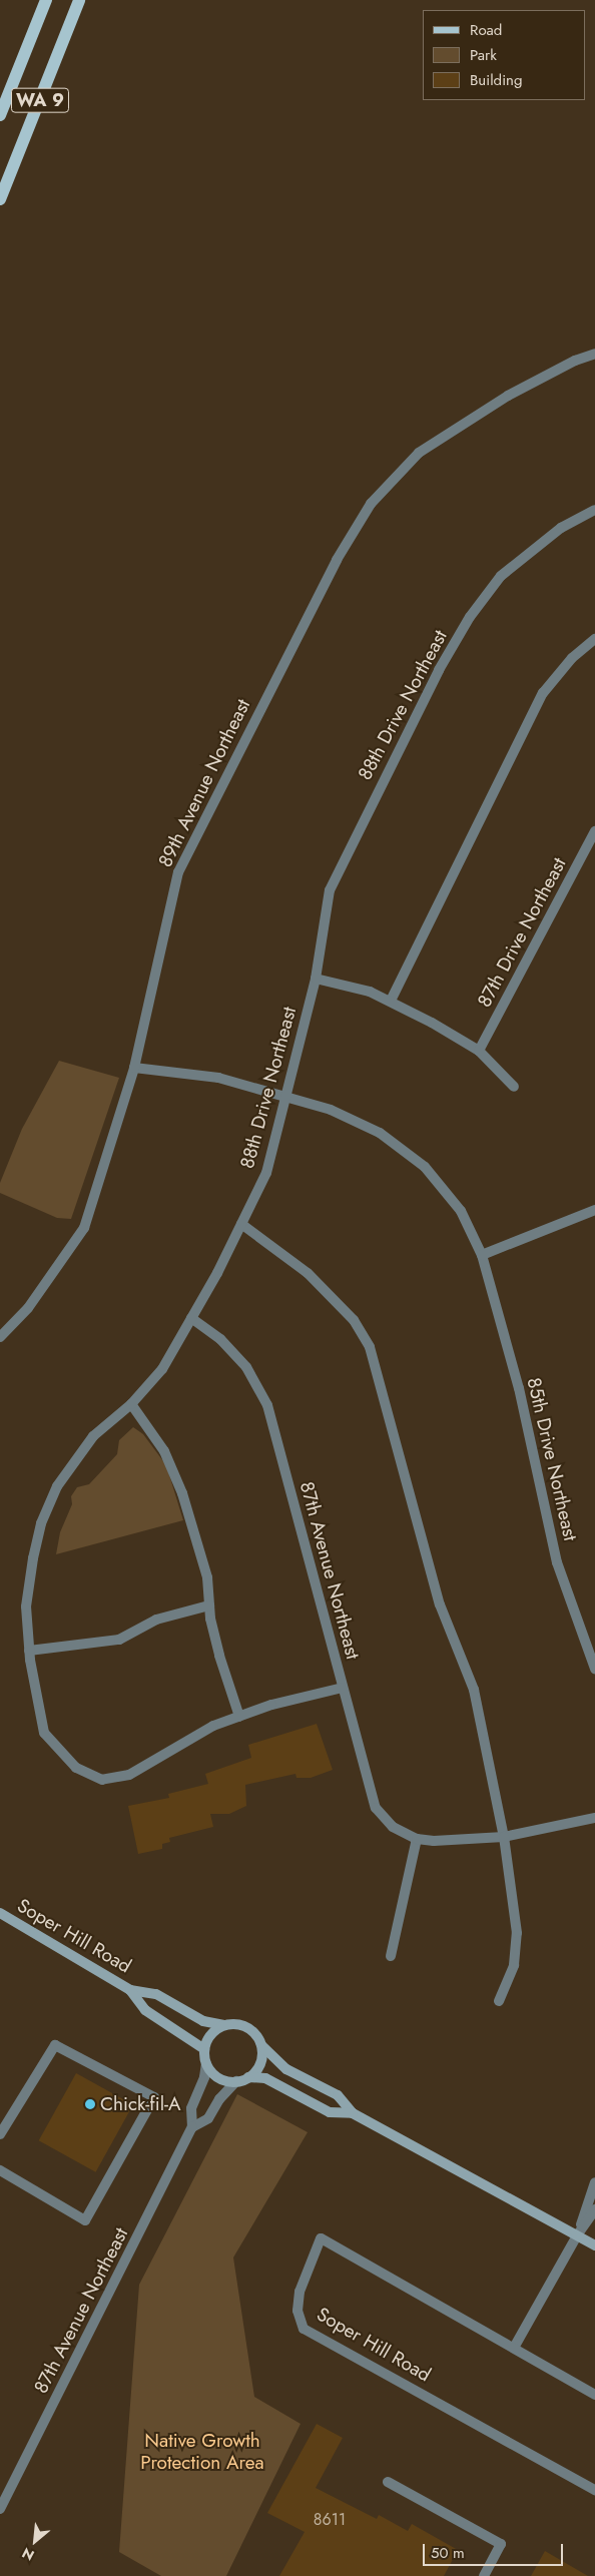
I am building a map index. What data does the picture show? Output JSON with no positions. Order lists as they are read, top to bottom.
{
  "streets": {
    "main road": ["WA 9"],
    "street": [
      "88th Drive Northeast",
      "89th Avenue Northeast",
      "87th Drive Northeast",
      "85th Drive Northeast",
      "87th Avenue Northeast",
      "Soper Hill Road"
    ]
  },
  "crossings": [
    ["88th Drive Northeast", "85th Drive Northeast"],
    ["88th Drive Northeast", "87th Avenue Northeast"],
    ["89th Avenue Northeast", "85th Drive Northeast"]
  ],
  "parks": ["Native Growth Protection Area"],
  "places": ["Chick-fil-A"],
  "house_numbers": ["8611"],
  "legend": ["Road", "Park", "Building"],
  "scale_bar": "50 m",
  "north": "bottom left"
}
